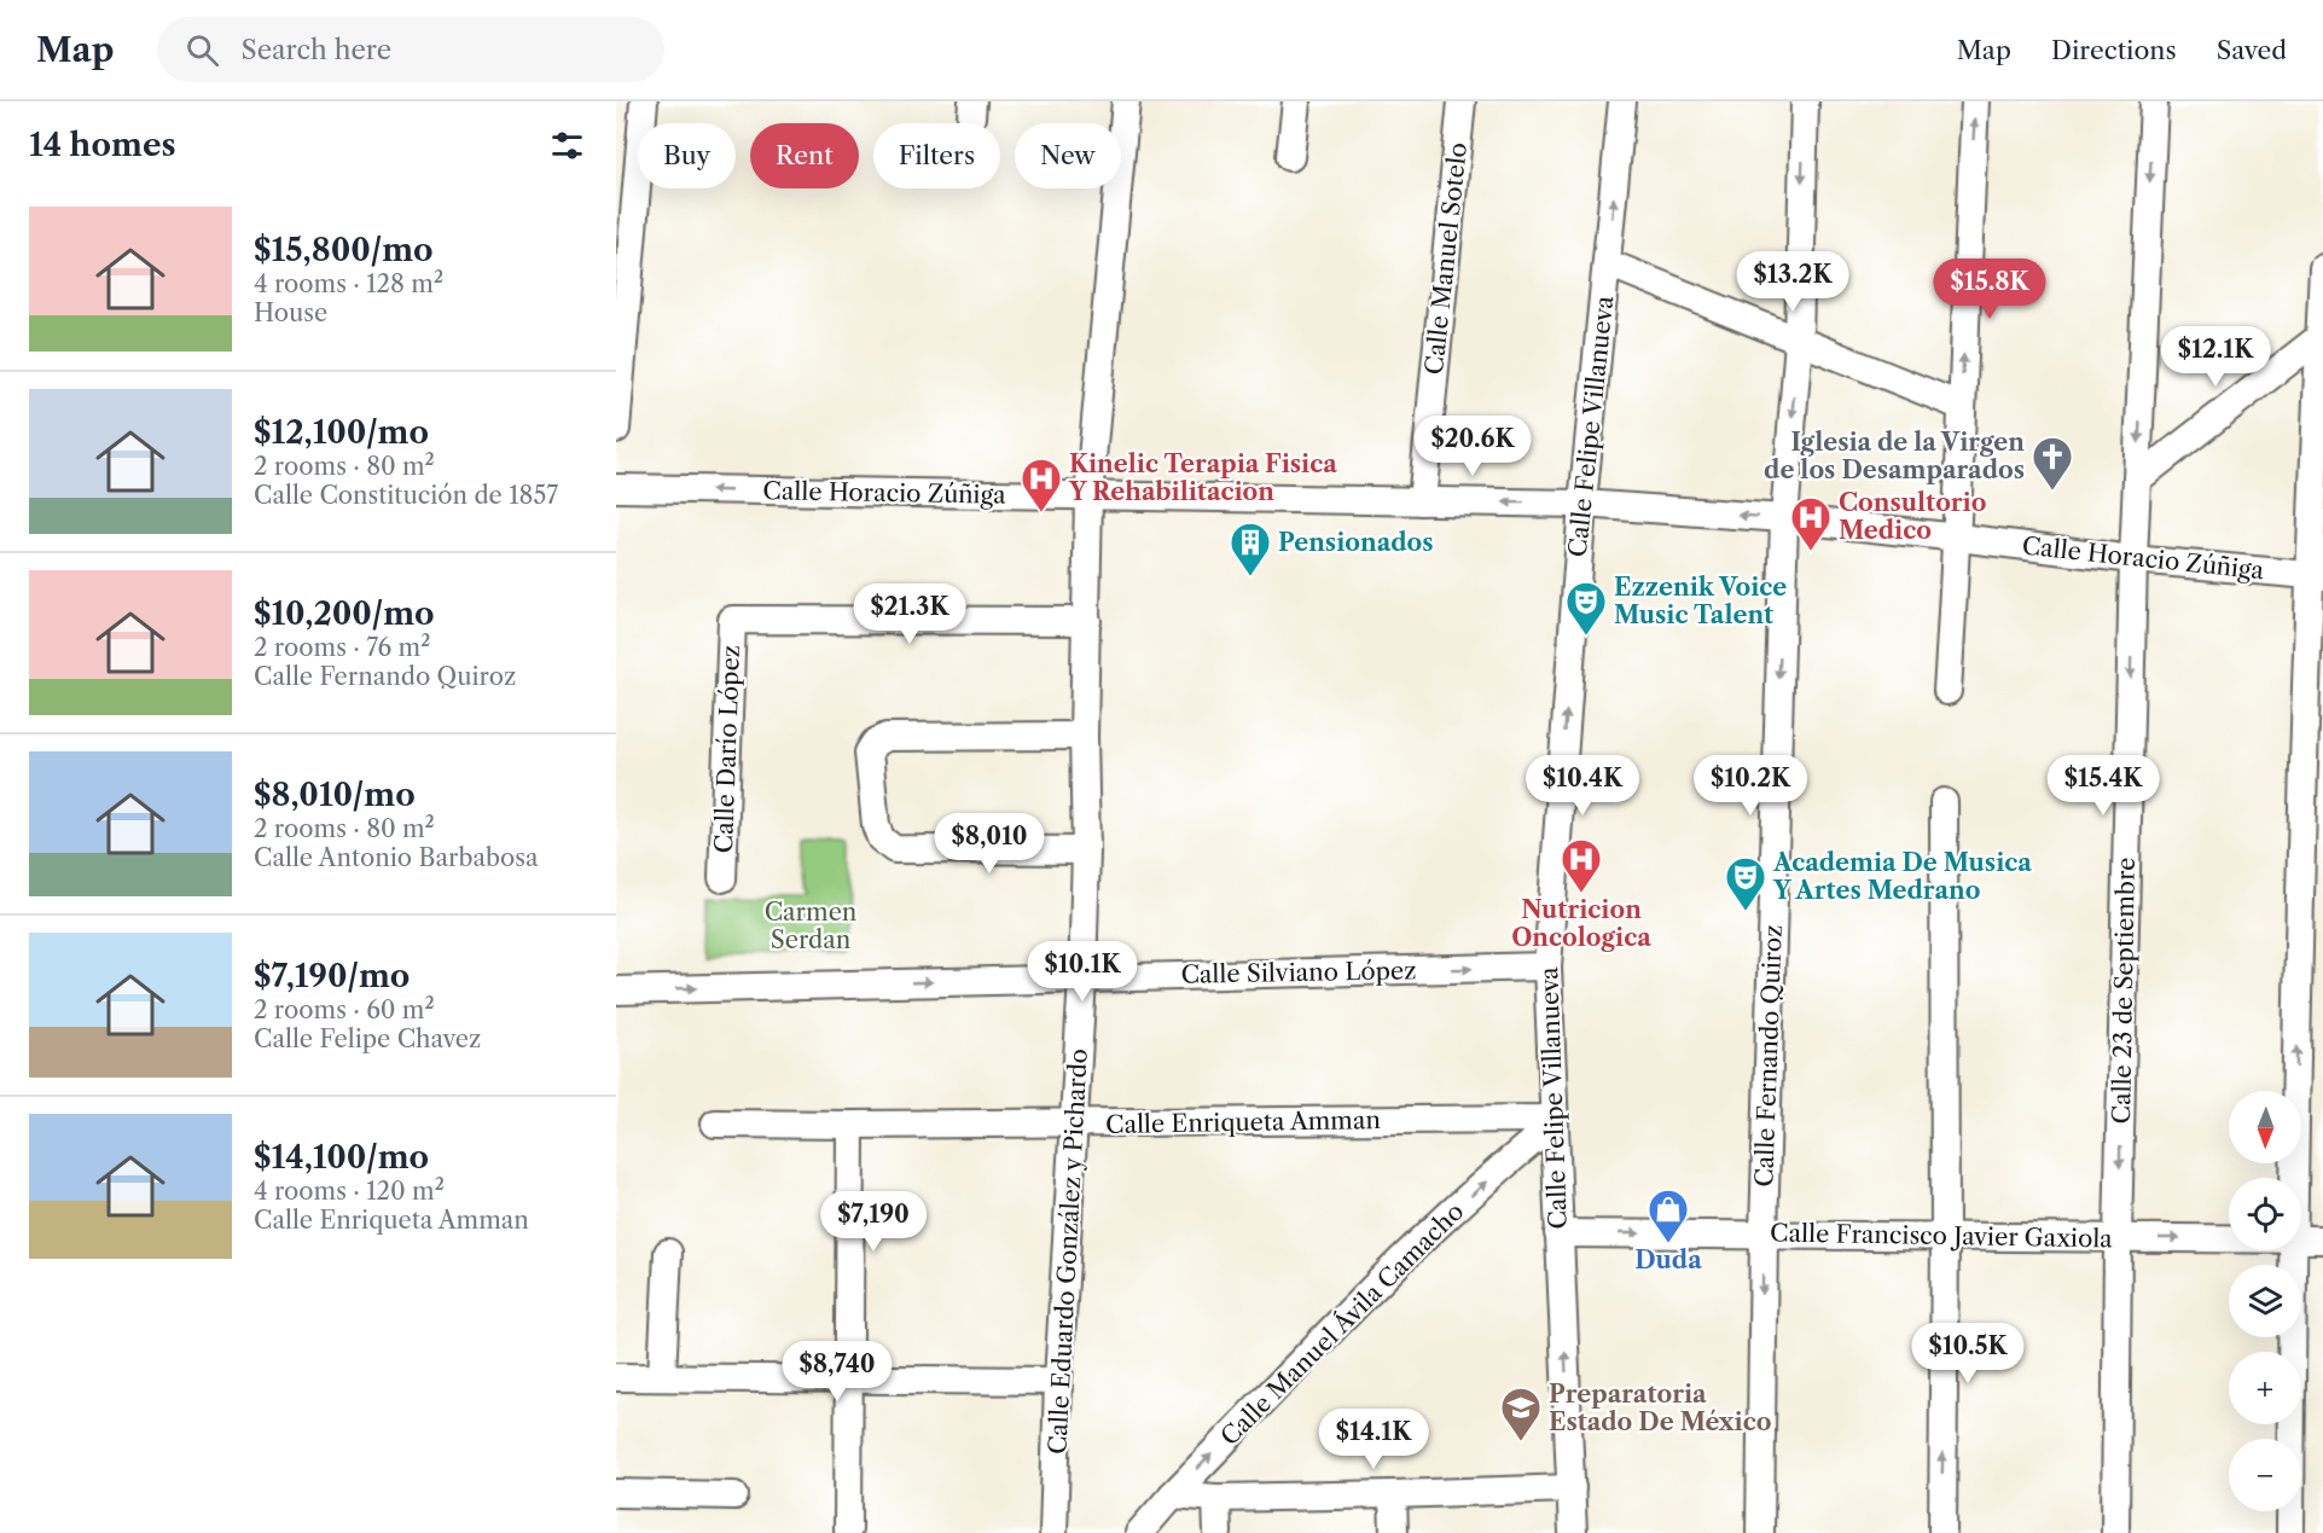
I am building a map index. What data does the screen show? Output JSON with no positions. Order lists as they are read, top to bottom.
{
  "streets": {
    "street": [
      "Calle Manuel Sotelo",
      "Calle Felipe Villanueva",
      "Calle Horacio Zúñiga",
      "Calle Darío López",
      "Calle Silviano López",
      "Calle 23 de Septiembre",
      "Calle Fernando Quiroz",
      "Calle Enriqueta Amman",
      "Calle Francisco Javier Gaxiola",
      "Calle Eduardo González y Pichardo",
      "Calle Manuel Ávila Camacho"
    ]
  },
  "crossings": [
    ["Calle Manuel Sotelo", "Calle Horacio Zúñiga"],
    ["Calle Felipe Villanueva", "Calle Horacio Zúñiga"],
    ["Calle Felipe Villanueva", "Calle Silviano López"],
    ["Calle Felipe Villanueva", "Calle Enriqueta Amman"],
    ["Calle Felipe Villanueva", "Calle Francisco Javier Gaxiola"],
    ["Calle Felipe Villanueva", "Calle Manuel Ávila Camacho"],
    ["Calle Horacio Zúñiga", "Calle 23 de Septiembre"],
    ["Calle Horacio Zúñiga", "Calle Fernando Quiroz"],
    ["Calle Horacio Zúñiga", "Calle Eduardo González y Pichardo"],
    ["Calle Darío López", "Calle Eduardo González y Pichardo"],
    ["Calle Silviano López", "Calle Eduardo González y Pichardo"],
    ["Calle 23 de Septiembre", "Calle Francisco Javier Gaxiola"],
    ["Calle Fernando Quiroz", "Calle Francisco Javier Gaxiola"],
    ["Calle Enriqueta Amman", "Calle Eduardo González y Pichardo"],
    ["Calle Enriqueta Amman", "Calle Manuel Ávila Camacho"]
  ],
  "one_way": [
    "Calle Felipe Villanueva",
    "Calle Horacio Zúñiga",
    "Calle Silviano López",
    "Calle Francisco Javier Gaxiola",
    "Calle Manuel Ávila Camacho"
  ],
  "parks": ["Carmen Serdan"],
  "places": {
    "church": ["Iglesia de la Virgen de los Desamparados"],
    "hospital": ["Kinelic Terapia Fisica Y Rehabilitacion", "Consultorio Medico", "Nutricion Oncologica"],
    "building": ["Pensionados"],
    "theatre": ["Ezzenik Voice Music Talent", "Academia De Musica Y Artes Medrano"],
    "shop": ["Duda"],
    "school or university": ["Preparatoria Estado De México"]
  },
  "north": "bottom",
  "page": {
    "header": "Map",
    "search": "Search here",
    "nav": ["Map", "Directions", "Saved"],
    "heading": "14 homes",
    "chip": [
      "Buy",
      "Rent",
      "Filters",
      "New"
    ],
    "list": [
      {
        "name": "$15,800/mo",
        "note": "4 rooms · 128 m² · House"
      },
      {
        "name": "$12,100/mo",
        "note": "2 rooms · 80 m² · Calle Constitución de 1857"
      },
      {
        "name": "$10,200/mo",
        "note": "2 rooms · 76 m² · Calle Fernando Quiroz"
      },
      {
        "name": "$8,010/mo",
        "note": "2 rooms · 80 m² · Calle Antonio Barbabosa"
      },
      {
        "name": "$7,190/mo",
        "note": "2 rooms · 60 m² · Calle Felipe Chavez"
      },
      {
        "name": "$14,100/mo",
        "note": "4 rooms · 120 m² · Calle Enriqueta Amman"
      }
    ],
    "price": [
      "$13.2K",
      "$15.8K",
      "$12.1K",
      "$20.6K",
      "$21.3K",
      "$10.4K",
      "$10.2K",
      "$15.4K",
      "$8,010",
      "$10.1K",
      "$7,190",
      "$10.5K",
      "$8,740",
      "$14.1K"
    ],
    "map_buttons": ["+", "−"]
  }
}
